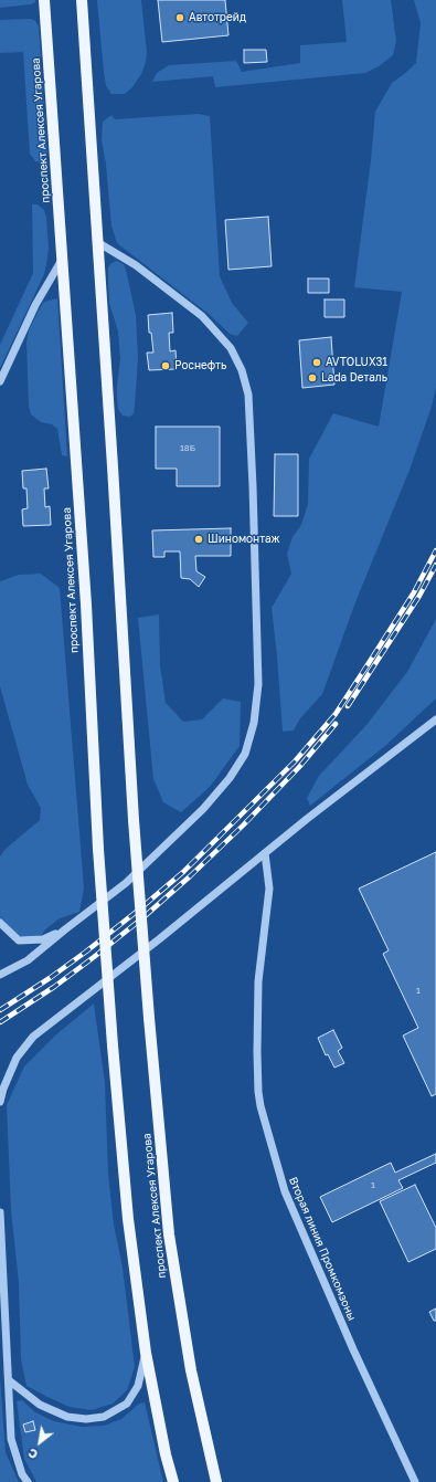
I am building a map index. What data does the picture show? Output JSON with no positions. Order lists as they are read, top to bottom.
{
  "streets": {
    "main road": ["проспект Алексея Угарова"],
    "street": ["Вторая линия Промкомзоны"]
  },
  "places": [
    "Автотрейд",
    "AVTOLUX31",
    "Роснефть",
    "Lada Dеталь",
    "Шиномонтаж"
  ],
  "house_numbers": ["18Б", "1", "1"],
  "north": "bottom left"
}
